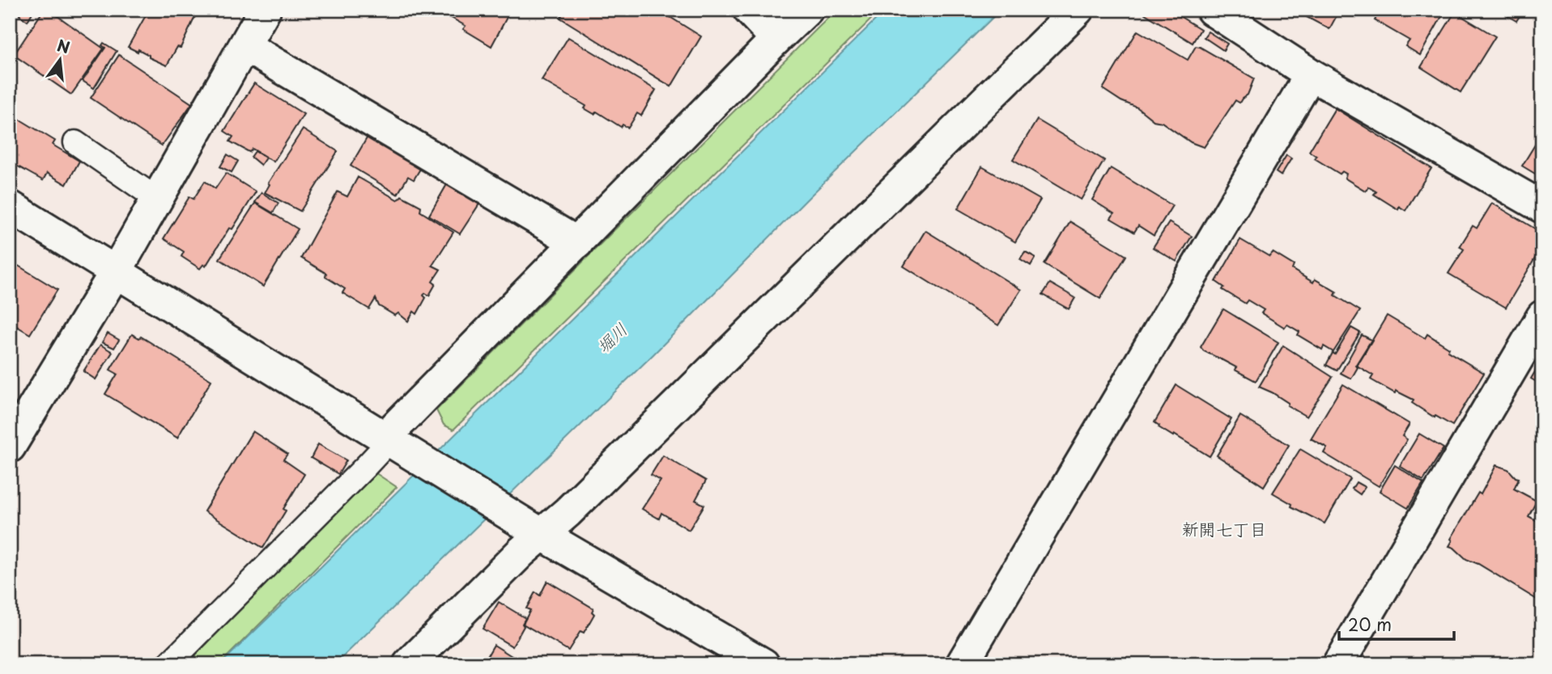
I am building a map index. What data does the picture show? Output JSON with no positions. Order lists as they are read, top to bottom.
{
  "districts": ["新開七丁目"],
  "water": ["堀川"],
  "scale_bar": "20 m",
  "north": "top"
}
